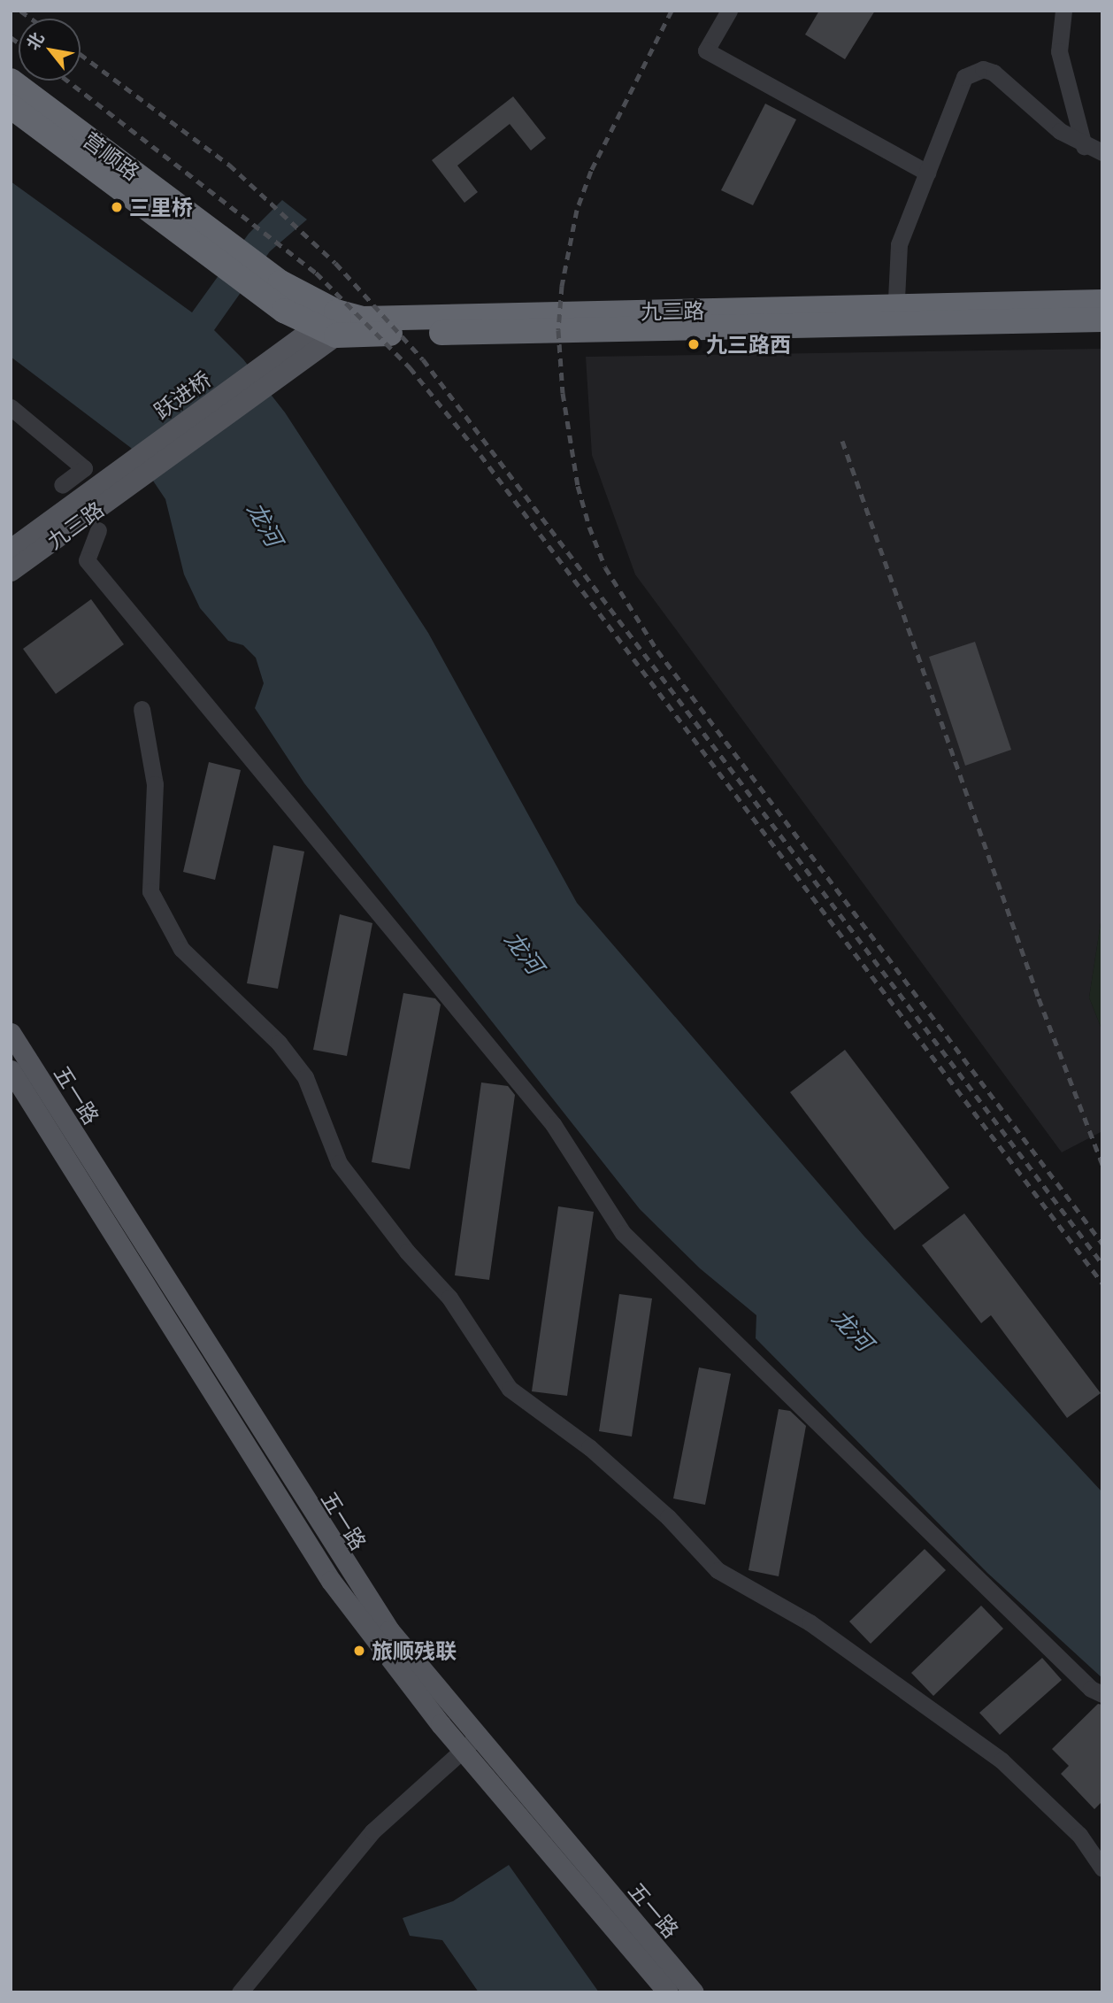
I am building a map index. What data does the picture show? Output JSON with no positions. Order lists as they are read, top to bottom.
{
  "streets": {
    "highway": ["营顺路", "九三路"],
    "main road": ["跃进桥", "五一路"]
  },
  "crossings": [
    ["营顺路", "九三路"],
    ["营顺路", "跃进桥"],
    ["九三路", "跃进桥"]
  ],
  "water": ["龙河"],
  "places": ["三里桥", "九三路西", "旅顺残联"],
  "north": "top left"
}
